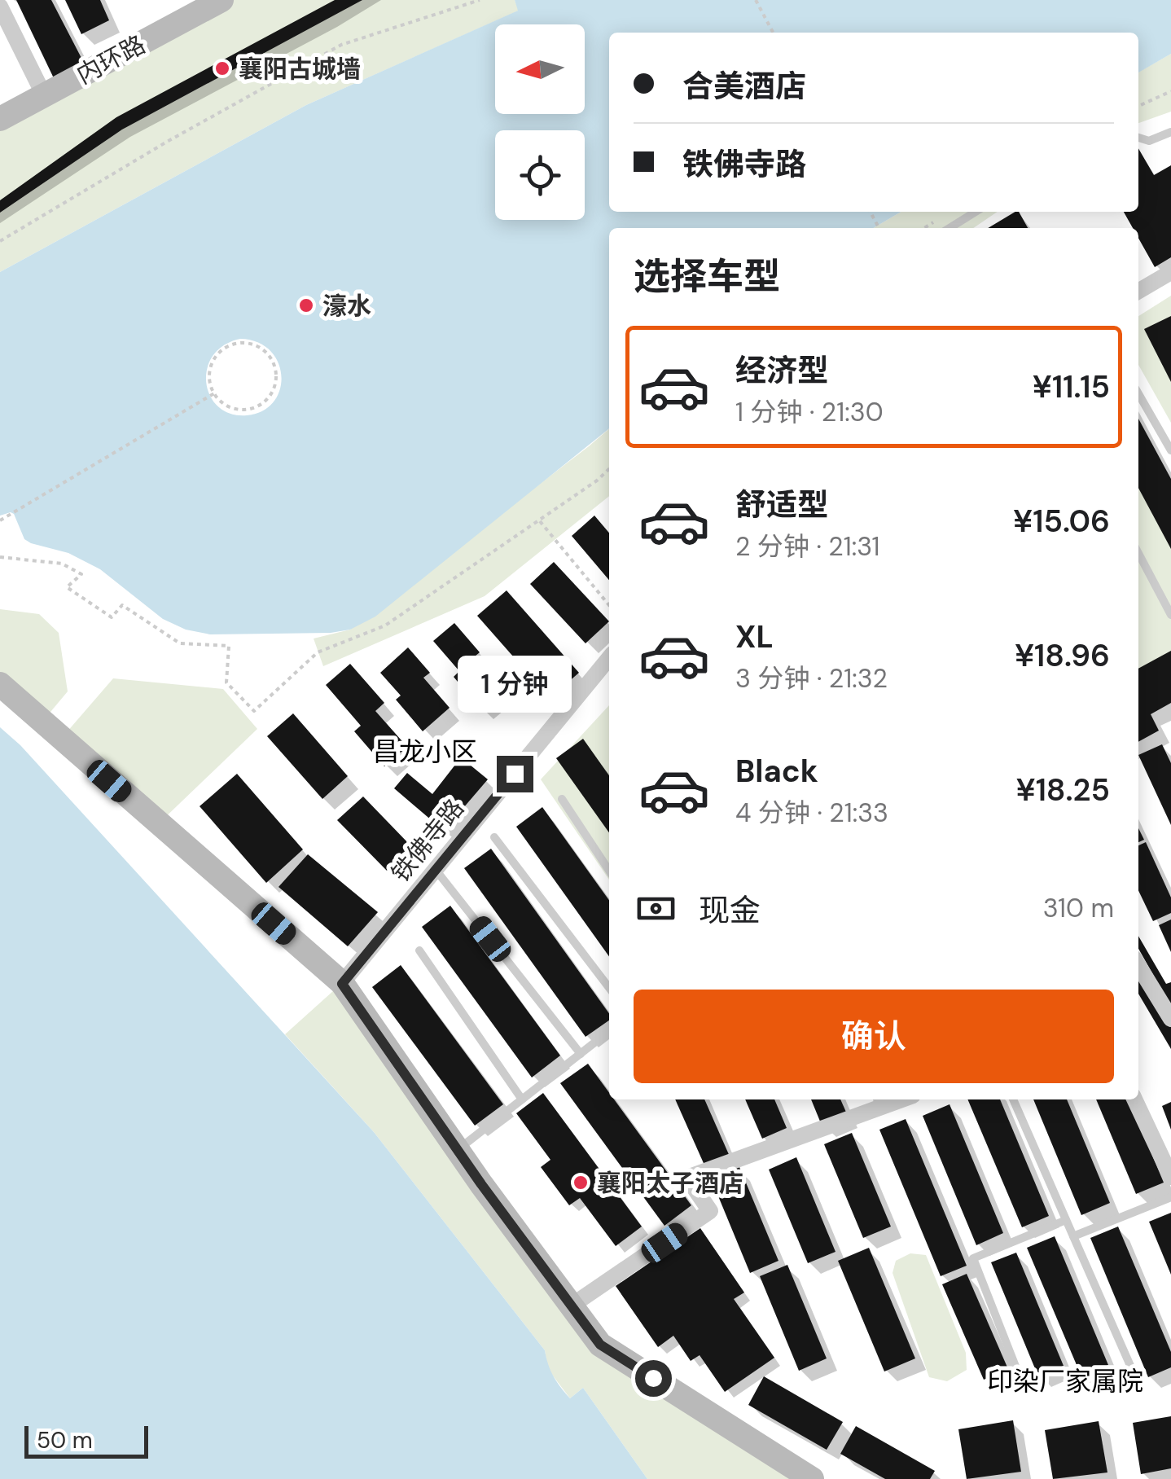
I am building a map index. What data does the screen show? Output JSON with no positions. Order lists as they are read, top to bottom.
{
  "streets": {
    "street": ["内环路", "铁佛寺路"]
  },
  "districts": ["昌龙小区", "印染厂家属院"],
  "places": ["襄阳古城墙", "濠水", "襄阳太子酒店"],
  "scale_bar": "50 m",
  "north": "left",
  "page": {
    "banner": ["合美酒店", "铁佛寺路"],
    "heading": "选择车型",
    "list": [
      {
        "name": "经济型",
        "note": "1 分钟 · 21:30",
        "value": "¥11.15"
      },
      {
        "name": "舒适型",
        "note": "2 分钟 · 21:31",
        "value": "¥15.06"
      },
      {
        "name": "XL",
        "note": "3 分钟 · 21:32",
        "value": "¥18.96"
      },
      {
        "name": "Black",
        "note": "4 分钟 · 21:33",
        "value": "¥18.25"
      }
    ],
    "bubble": "1 分钟",
    "pay": ["现金", "310 m"],
    "buttons": "确认",
    "scale": "50 m"
  }
}
